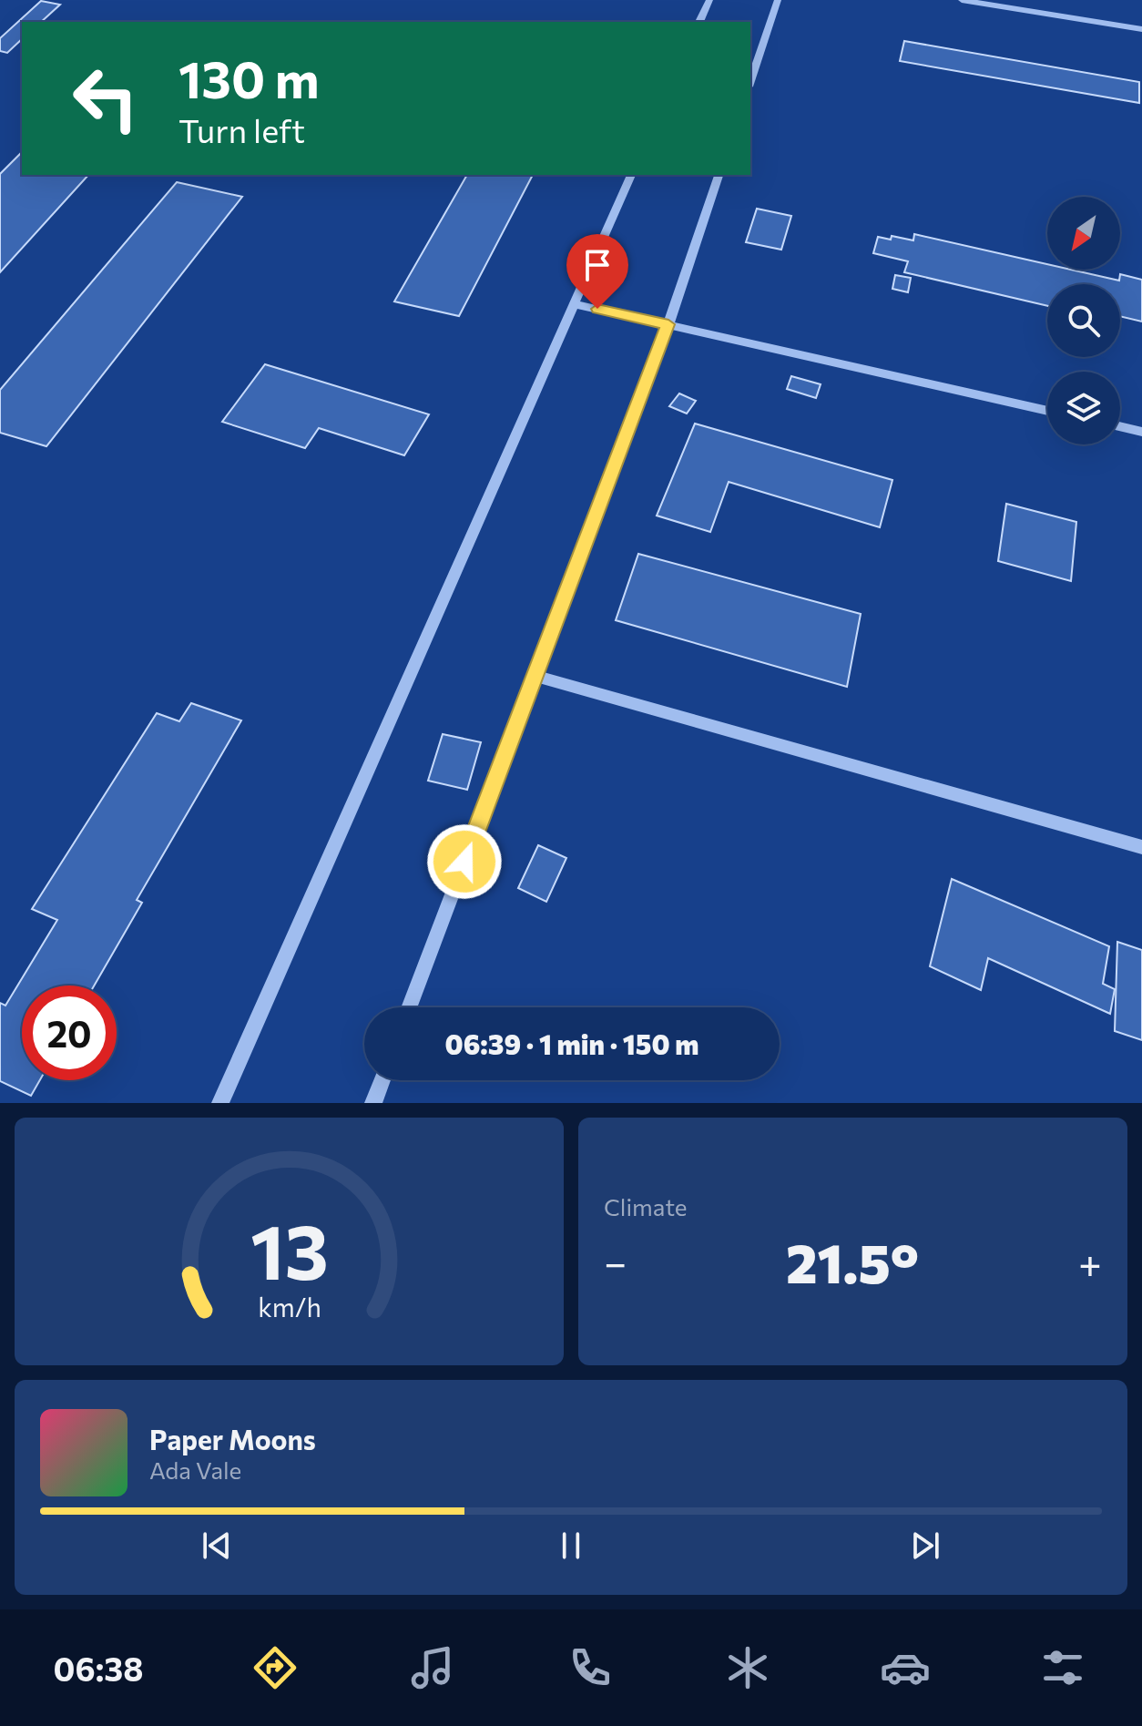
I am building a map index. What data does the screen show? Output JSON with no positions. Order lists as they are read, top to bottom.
{
  "north": "bottom left",
  "page": {
    "turn": ["130 m", "Turn left"],
    "limit": "20",
    "trip": "06:39 · 1 min · 150 m",
    "tile": "Climate",
    "heat": ["−", "21.5°", "+"],
    "song": ["Paper Moons", "Ada Vale"],
    "tabs": "06:38",
    "gauge": ["13", "km/h"]
  }
}
